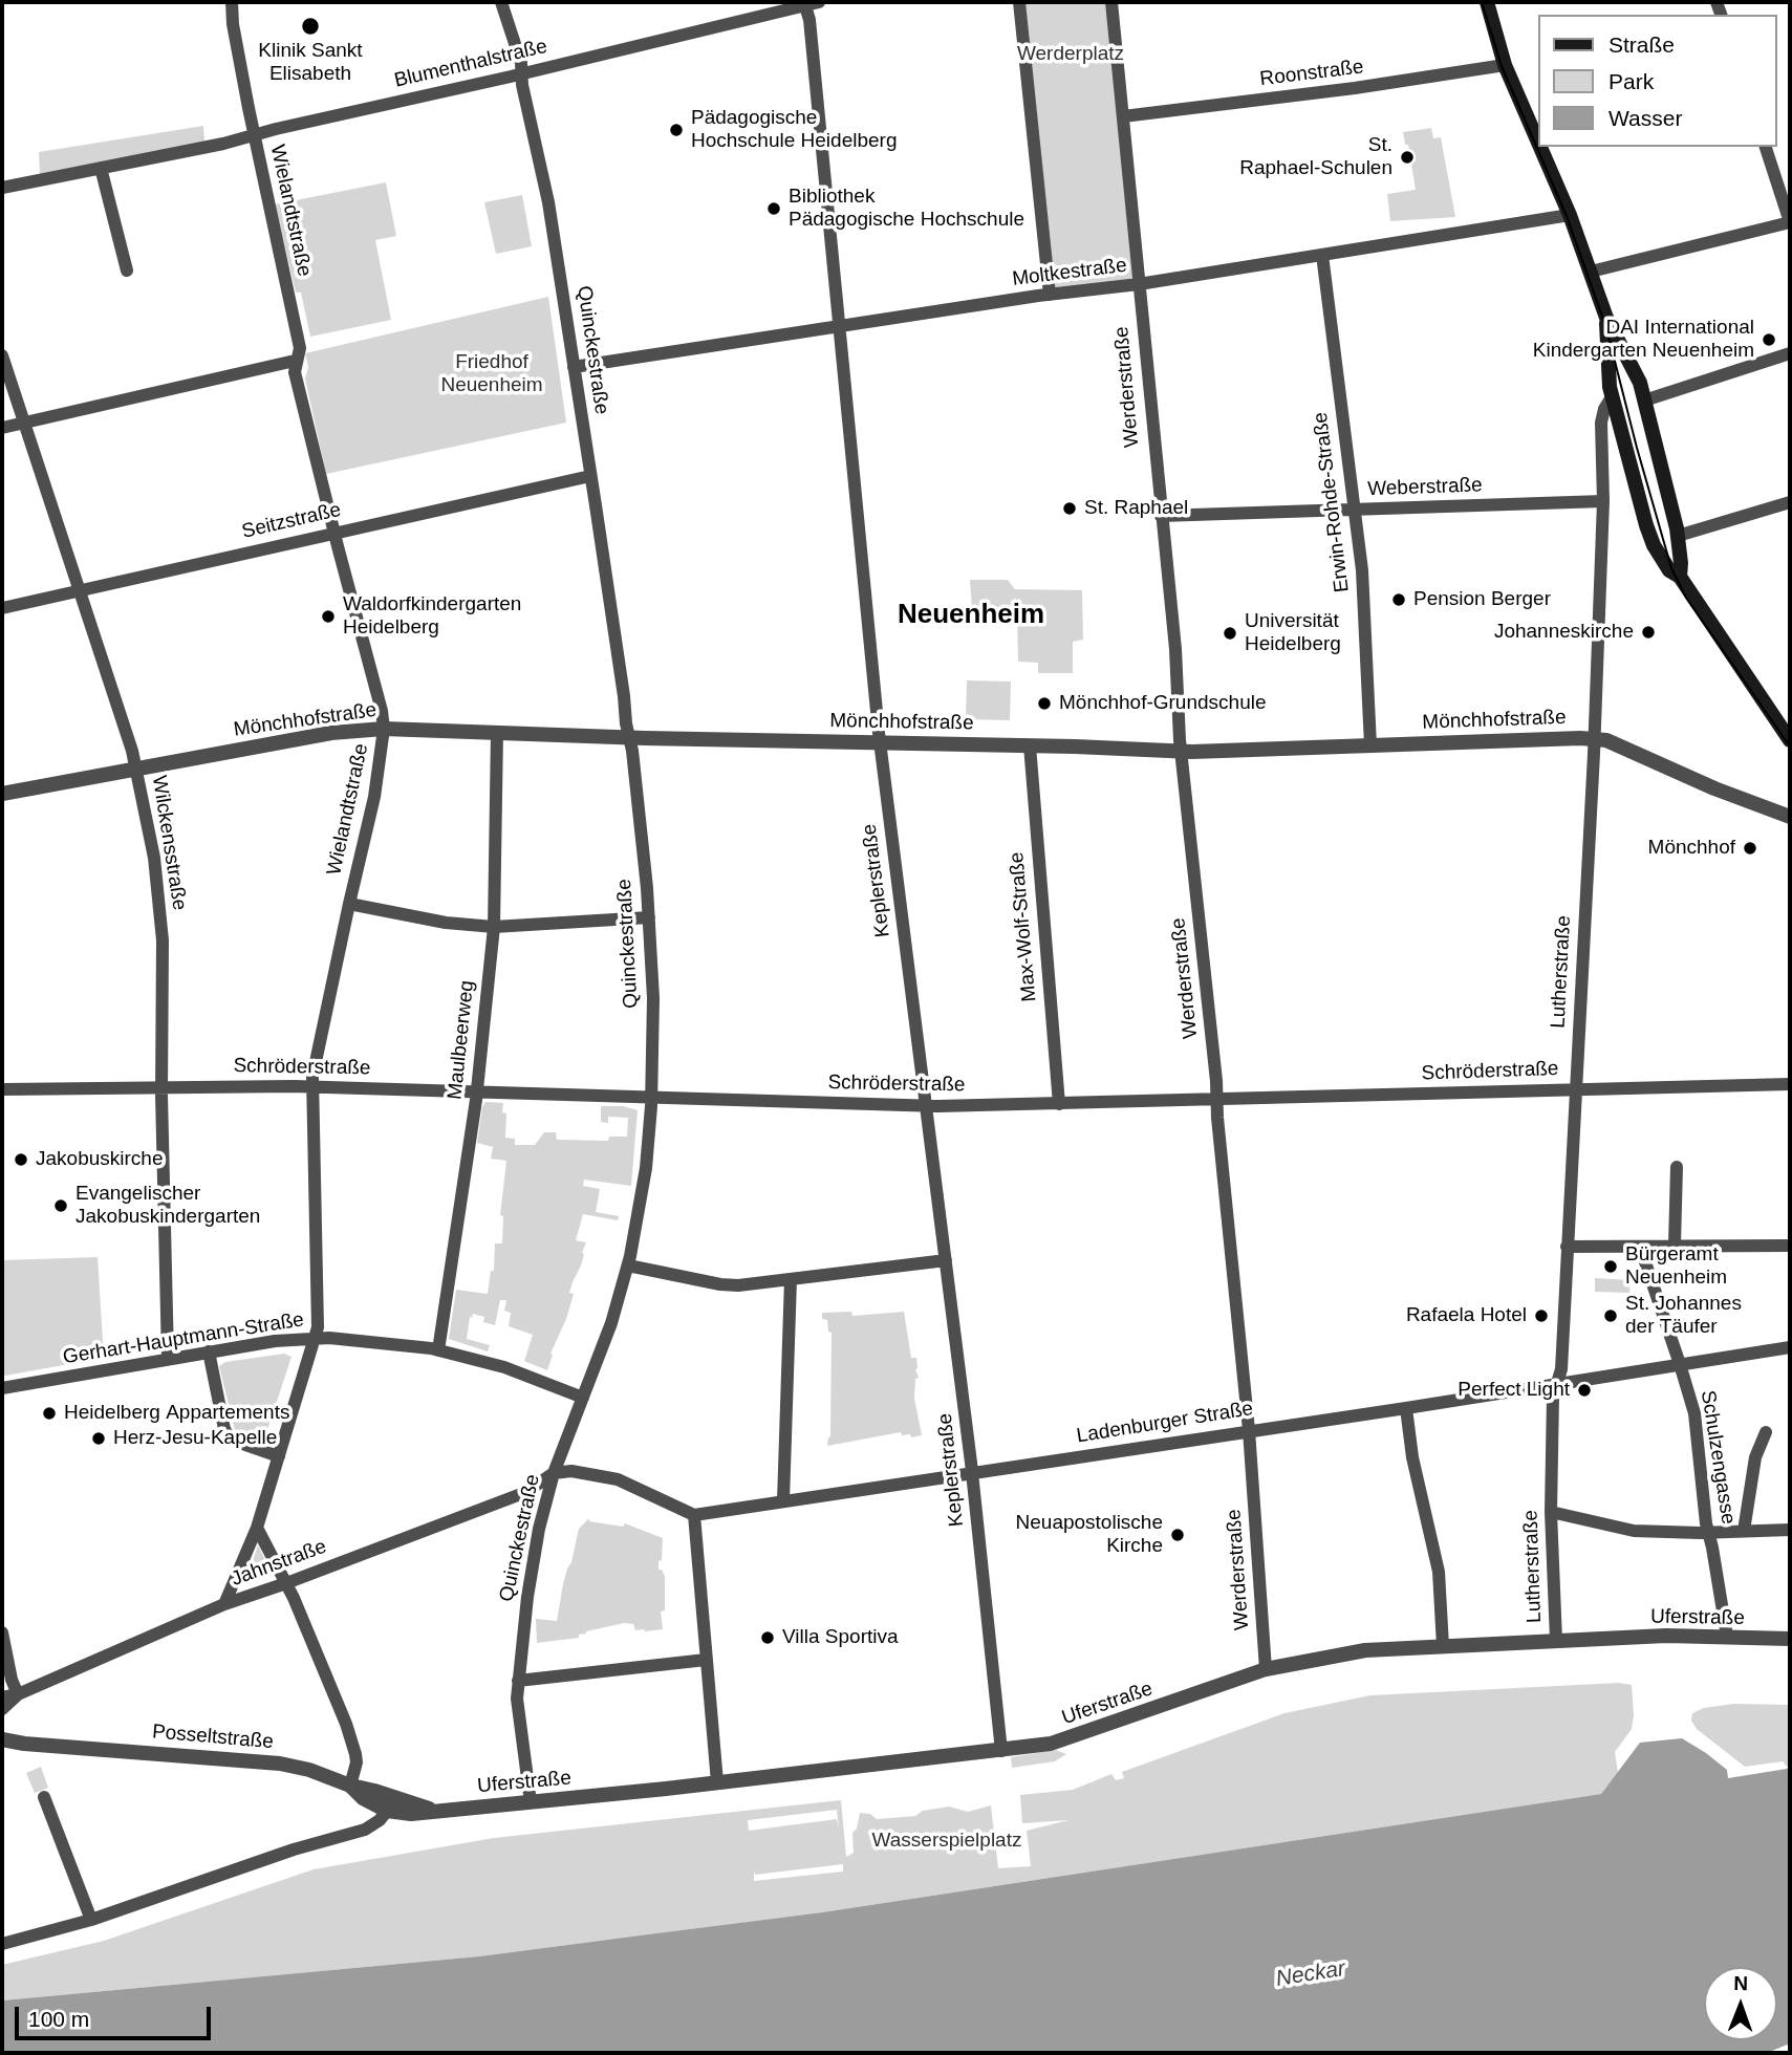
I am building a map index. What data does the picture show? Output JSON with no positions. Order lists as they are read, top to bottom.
{
  "streets": {
    "street": [
      "Blumenthalstraße",
      "Roonstraße",
      "Wielandtstraße",
      "Moltkestraße",
      "Quinckestraße",
      "Werderstraße",
      "Weberstraße",
      "Erwin-Rohde-Straße",
      "Seitzstraße",
      "Mönchhofstraße",
      "Wilckensstraße",
      "Keplerstraße",
      "Max-Wolf-Straße",
      "Lutherstraße",
      "Maulbeerweg",
      "Schröderstraße",
      "Gerhart-Hauptmann-Straße",
      "Ladenburger Straße",
      "Schulzengasse",
      "Jahnstraße",
      "Uferstraße",
      "Posseltstraße"
    ]
  },
  "crossings": [
    ["Blumenthalstraße", "Wielandtstraße"],
    ["Blumenthalstraße", "Quinckestraße"],
    ["Blumenthalstraße", "Keplerstraße"],
    ["Wielandtstraße", "Seitzstraße"],
    ["Wielandtstraße", "Mönchhofstraße"],
    ["Wielandtstraße", "Schröderstraße"],
    ["Wielandtstraße", "Gerhart-Hauptmann-Straße"],
    ["Wielandtstraße", "Jahnstraße"],
    ["Moltkestraße", "Quinckestraße"],
    ["Moltkestraße", "Werderstraße"],
    ["Moltkestraße", "Erwin-Rohde-Straße"],
    ["Moltkestraße", "Keplerstraße"],
    ["Quinckestraße", "Seitzstraße"],
    ["Quinckestraße", "Mönchhofstraße"],
    ["Quinckestraße", "Schröderstraße"],
    ["Quinckestraße", "Gerhart-Hauptmann-Straße"],
    ["Quinckestraße", "Jahnstraße"],
    ["Quinckestraße", "Uferstraße"],
    ["Werderstraße", "Weberstraße"],
    ["Werderstraße", "Mönchhofstraße"],
    ["Werderstraße", "Schröderstraße"],
    ["Werderstraße", "Ladenburger Straße"],
    ["Werderstraße", "Uferstraße"],
    ["Weberstraße", "Erwin-Rohde-Straße"],
    ["Weberstraße", "Lutherstraße"],
    ["Erwin-Rohde-Straße", "Mönchhofstraße"],
    ["Seitzstraße", "Wilckensstraße"],
    ["Mönchhofstraße", "Wilckensstraße"],
    ["Mönchhofstraße", "Keplerstraße"],
    ["Mönchhofstraße", "Max-Wolf-Straße"],
    ["Mönchhofstraße", "Lutherstraße"],
    ["Mönchhofstraße", "Maulbeerweg"],
    ["Wilckensstraße", "Schröderstraße"],
    ["Wilckensstraße", "Gerhart-Hauptmann-Straße"],
    ["Keplerstraße", "Schröderstraße"],
    ["Keplerstraße", "Ladenburger Straße"],
    ["Keplerstraße", "Uferstraße"],
    ["Max-Wolf-Straße", "Schröderstraße"],
    ["Lutherstraße", "Schröderstraße"],
    ["Lutherstraße", "Ladenburger Straße"],
    ["Lutherstraße", "Uferstraße"],
    ["Maulbeerweg", "Schröderstraße"],
    ["Maulbeerweg", "Gerhart-Hauptmann-Straße"],
    ["Ladenburger Straße", "Schulzengasse"],
    ["Schulzengasse", "Uferstraße"],
    ["Uferstraße", "Posseltstraße"]
  ],
  "districts": ["Neuenheim"],
  "water": ["Neckar"],
  "parks": ["Werderplatz", "Friedhof Neuenheim", "Wasserspielplatz"],
  "places": [
    "Klinik Sankt Elisabeth",
    "Pädagogische Hochschule Heidelberg",
    "St. Raphael-Schulen",
    "Bibliothek Pädagogische Hochschule",
    "DAI International Kindergarten Neuenheim",
    "St. Raphael",
    "Pension Berger",
    "Waldorfkindergarten Heidelberg",
    "Johanneskirche",
    "Universität Heidelberg",
    "Mönchhof-Grundschule",
    "Mönchhof",
    "Jakobuskirche",
    "Evangelischer Jakobuskindergarten",
    "Bürgeramt Neuenheim",
    "Rafaela Hotel",
    "St. Johannes der Täufer",
    "Perfect Light",
    "Heidelberg Appartements",
    "Herz-Jesu-Kapelle",
    "Neuapostolische Kirche",
    "Villa Sportiva"
  ],
  "legend": ["Straße", "Park", "Wasser"],
  "scale_bar": "100 m",
  "north": "top"
}
